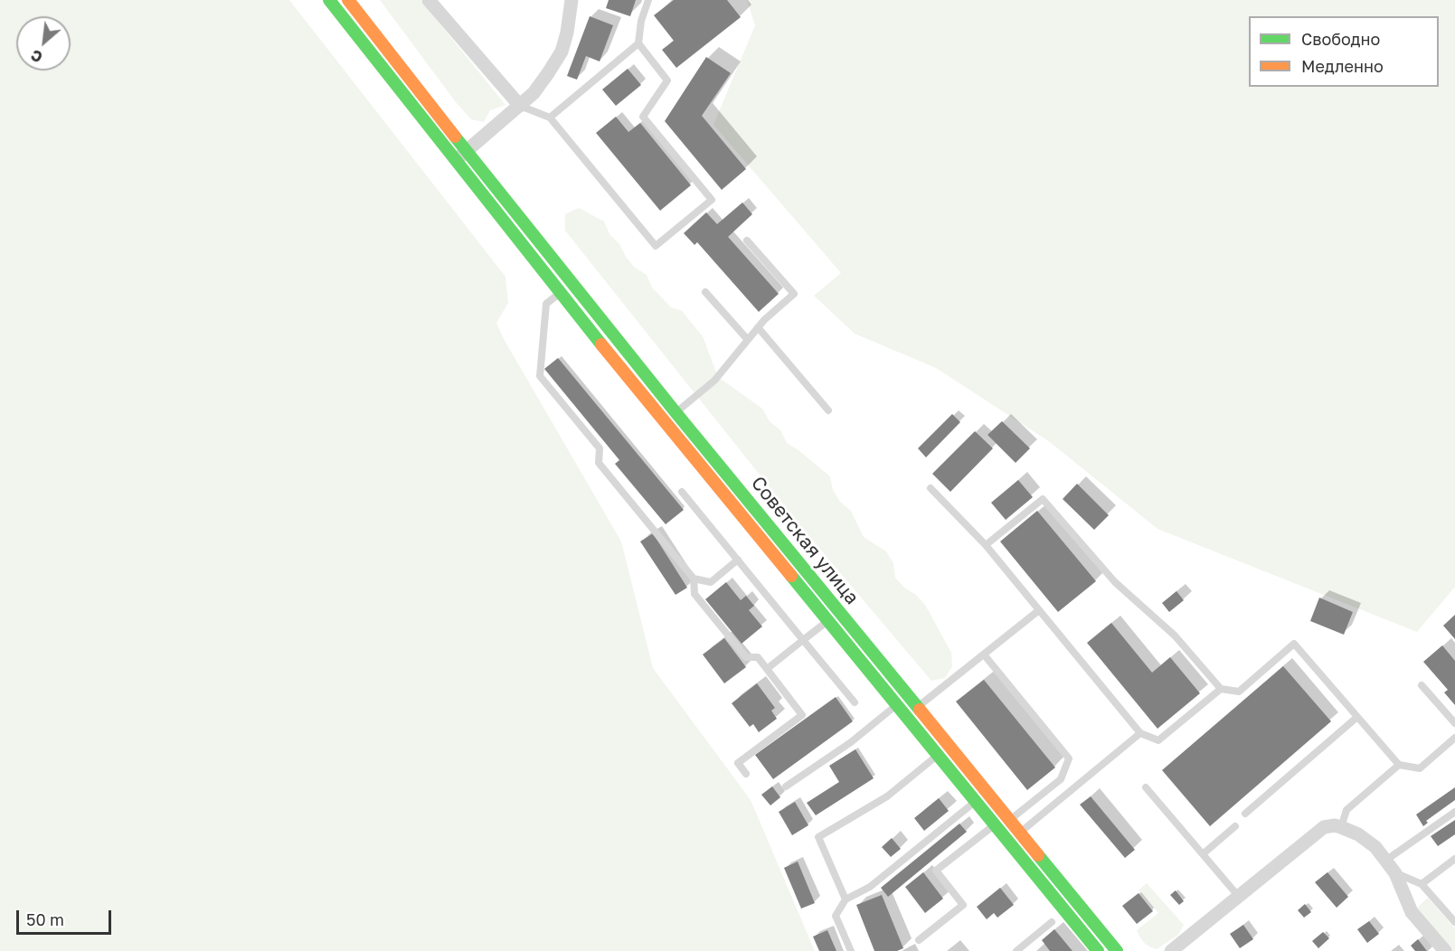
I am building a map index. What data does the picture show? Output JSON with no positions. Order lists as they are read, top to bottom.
{
  "streets": {
    "main road": ["Советская улица"]
  },
  "legend": ["Свободно", "Медленно"],
  "scale_bar": "50 m",
  "north": "bottom left"
}
